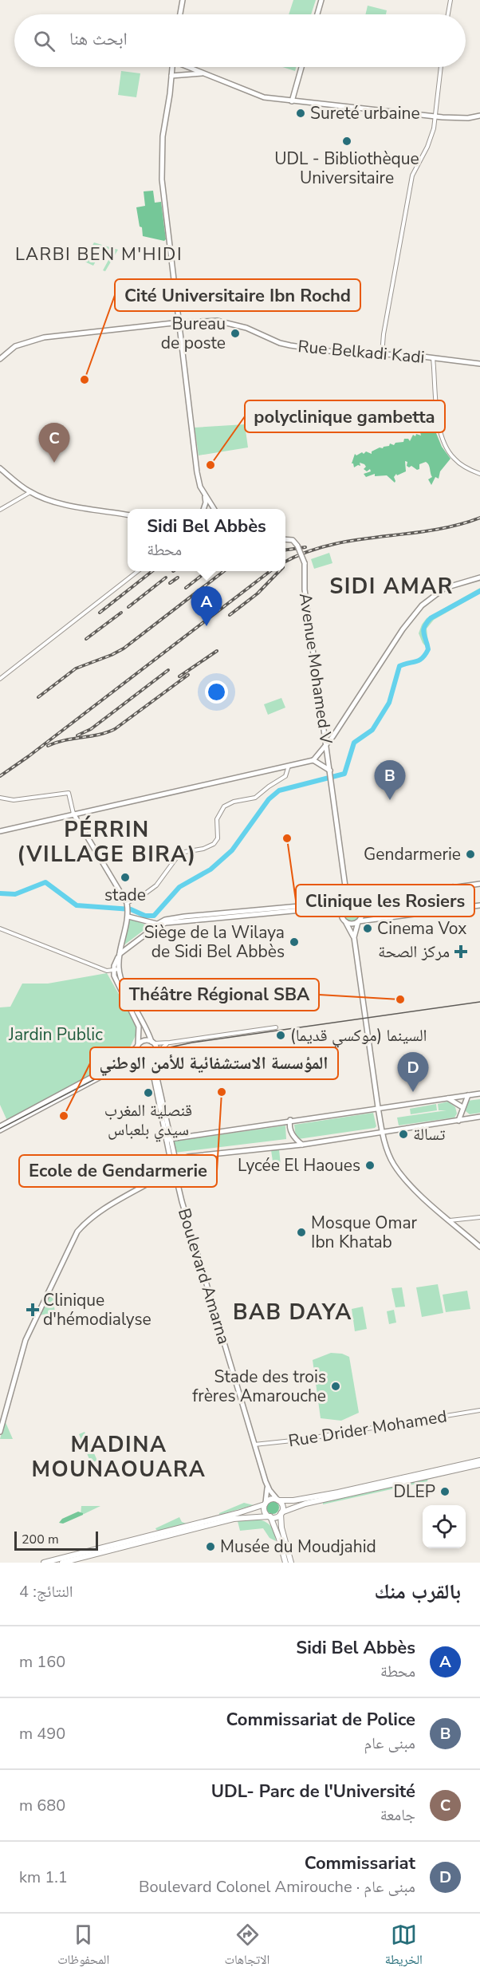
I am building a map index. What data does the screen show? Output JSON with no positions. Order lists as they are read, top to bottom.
{
  "streets": {
    "main road": ["Rue Belkadi Kadi", "Avenue Mohamed V", "Boulevard Amarna"],
    "street": ["Rue Drider Mohamed"]
  },
  "crossings": [
    ["Boulevard Amarna", "Rue Drider Mohamed"]
  ],
  "districts": [
    "LARBI BEN M'HIDI",
    "SIDI AMAR",
    "PÉRRIN (VILLAGE BIRA)",
    "BAB DAYA",
    "MADINA MOUNAOUARA"
  ],
  "parks": ["Jardin Public"],
  "places": {
    "other": [
      "Sureté urbaine",
      "UDL - Bibliothèque Universitaire",
      "Bureau de poste",
      "Cité Universitaire Ibn Rochd",
      "polyclinique gambetta",
      "Clinique les Rosiers",
      "Gendarmerie",
      "stade",
      "Cinema Vox",
      "Siège de la Wilaya de Sidi Bel Abbès",
      "Théâtre Régional SBA",
      "السينما (موكسي قديما)",
      "Ecole de Gendarmerie",
      "قنصلية المغرب سيدي بلعباس",
      "المؤسسة الاستشفائية للأمن الوطني",
      "تسالة",
      "Lycée El Haoues",
      "Mosque Omar Ibn Khatab",
      "Stade des trois frères Amarouche",
      "DLEP",
      "Musée du Moudjahid"
    ],
    "health": ["مركز الصحة", "Clinique d'hémodialyse"]
  },
  "scale_bar": "200 m",
  "page": {
    "search": "ابحث هنا",
    "pins": [
      "C",
      "A",
      "B",
      "D"
    ],
    "popup": ["Sidi Bel Abbès", "محطة"],
    "scale": "200 m",
    "heading": ["بالقرب منك", "النتائج: 4"],
    "list": [
      {
        "mark": "A",
        "name": "Sidi Bel Abbès",
        "note": "محطة",
        "value": "160 m"
      },
      {
        "mark": "B",
        "name": "Commissariat de Police",
        "note": "مبنى عام",
        "value": "490 m"
      },
      {
        "mark": "C",
        "name": "UDL- Parc de l'Université",
        "note": "جامعة",
        "value": "680 m"
      },
      {
        "mark": "D",
        "name": "Commissariat",
        "note": "مبنى عام · Boulevard Colonel Amirouche",
        "value": "1.1 km"
      }
    ],
    "nav": ["الخريطة", "الاتجاهات", "المحفوظات"]
  }
}
